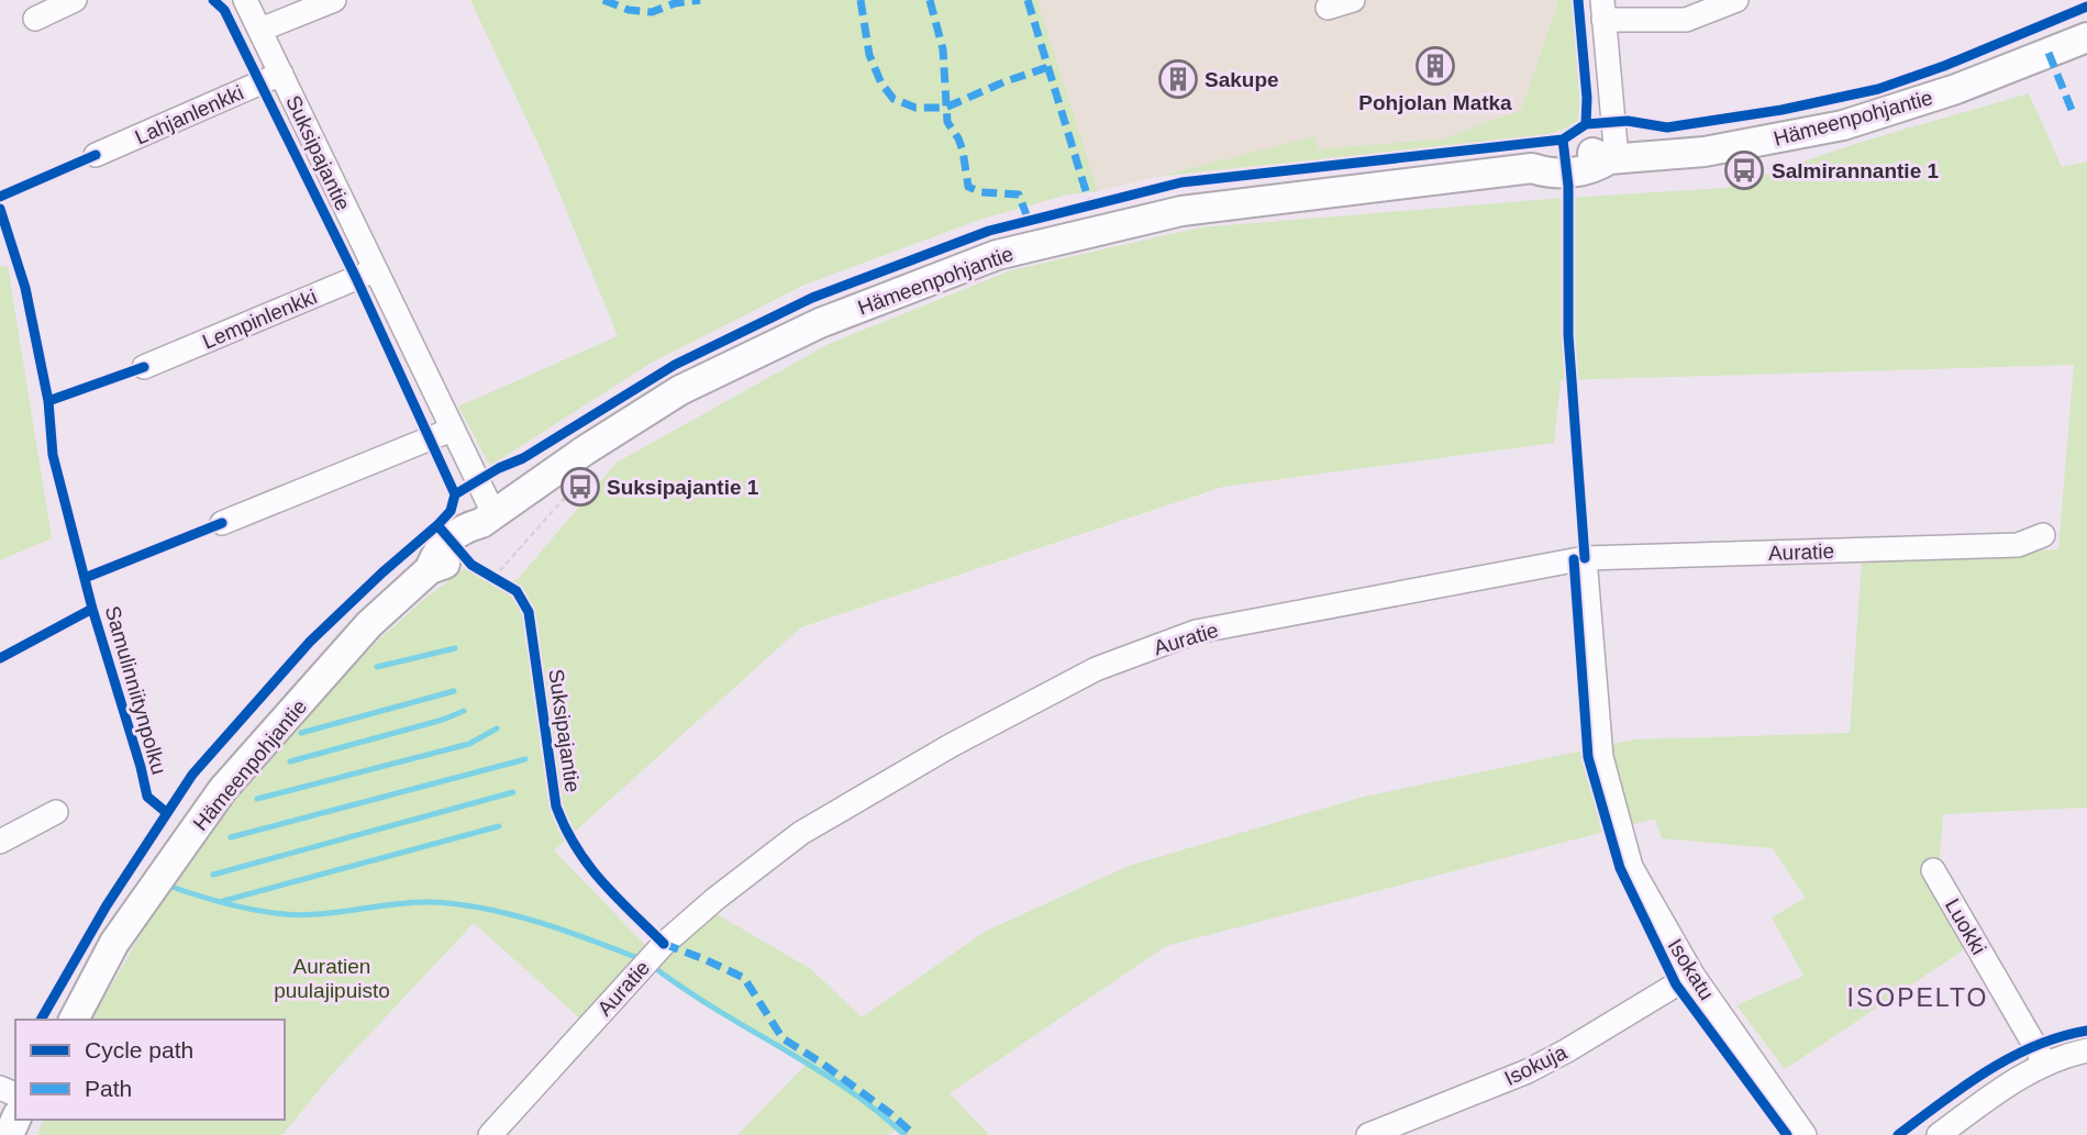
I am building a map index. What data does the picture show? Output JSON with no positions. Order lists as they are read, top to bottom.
{
  "streets": {
    "main road": ["Hämeenpohjantie"],
    "street": [
      "Lahjanlenkki",
      "Suksipajantie",
      "Lempinlenkki",
      "Auratie",
      "Luokki",
      "Isokatu",
      "Isokuja"
    ],
    "cycle path": ["Samulinniitynpolku"]
  },
  "crossings": [
    ["Lahjanlenkki", "Suksipajantie"],
    ["Hämeenpohjantie", "Suksipajantie"],
    ["Suksipajantie", "Lempinlenkki"],
    ["Auratie", "Isokatu"],
    ["Isokatu", "Isokuja"]
  ],
  "districts": ["ISOPELTO"],
  "parks": ["Auratien puulajipuisto"],
  "places": {
    "building": ["Pohjolan Matka", "Sakupe"],
    "bus stop": ["Salmirannantie 1", "Suksipajantie 1"]
  },
  "legend": ["Cycle path", "Path"]
}
